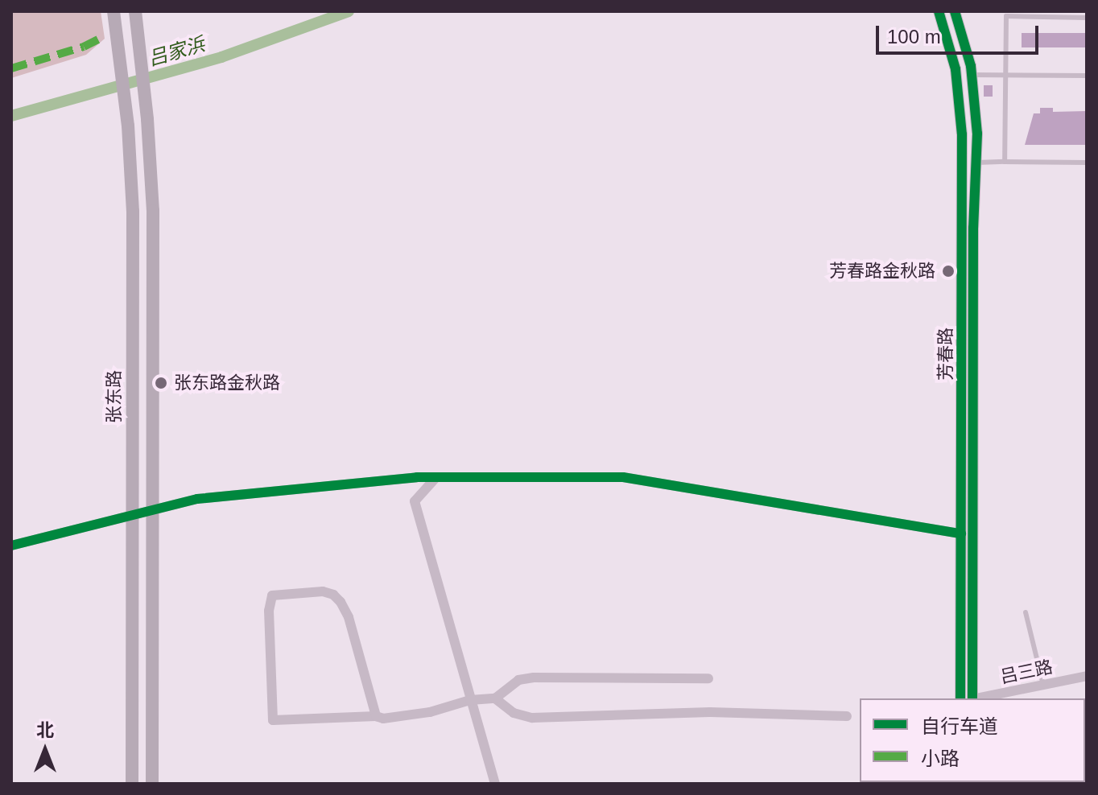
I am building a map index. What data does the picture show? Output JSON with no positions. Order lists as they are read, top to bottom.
{
  "streets": {
    "main road": ["张东路"],
    "street": ["芳春路", "吕三路"]
  },
  "water": ["吕家浜"],
  "places": ["芳春路金秋路", "张东路金秋路"],
  "legend": ["自行车道", "小路"],
  "scale_bar": "100 m",
  "north": "top"
}
